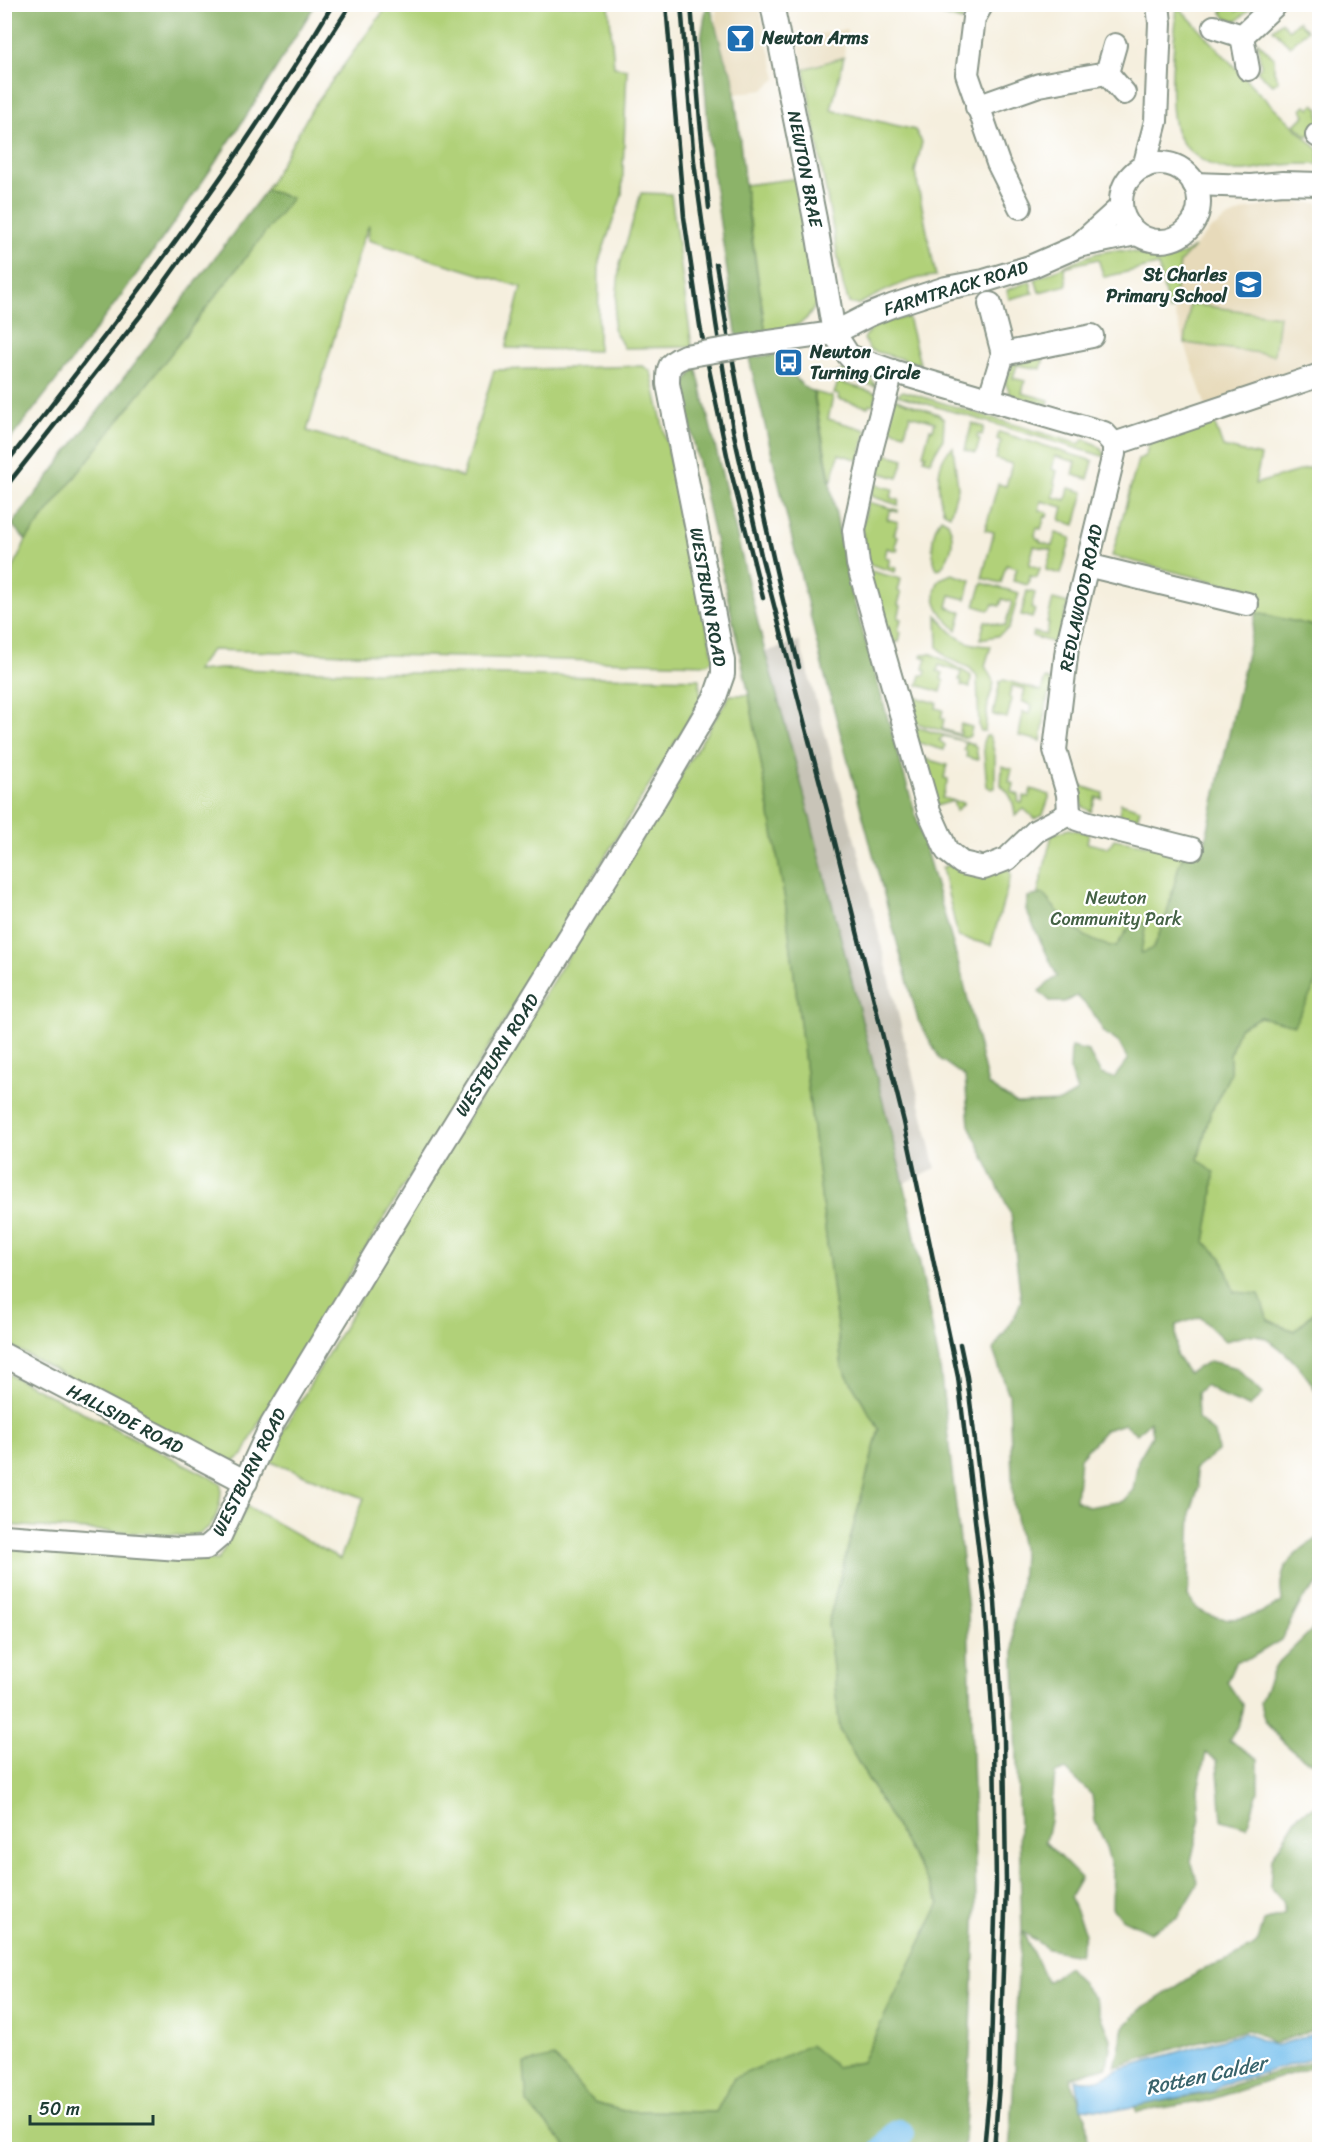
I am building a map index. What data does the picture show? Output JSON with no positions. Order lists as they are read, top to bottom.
{
  "streets": {
    "street": [
      "NEWTON BRAE",
      "FARMTRACK ROAD",
      "WESTBURN ROAD",
      "REDLAWOOD ROAD",
      "HALLSIDE ROAD"
    ]
  },
  "crossings": [
    ["NEWTON BRAE", "FARMTRACK ROAD"],
    ["NEWTON BRAE", "WESTBURN ROAD"],
    ["FARMTRACK ROAD", "WESTBURN ROAD"],
    ["WESTBURN ROAD", "HALLSIDE ROAD"]
  ],
  "water": ["Rotten Calder"],
  "parks": ["Newton Community Park"],
  "places": {
    "bar": ["Newton Arms"],
    "school or university": ["St Charles Primary School"],
    "bus stop": ["Newton Turning Circle"]
  },
  "scale_bar": "50 m"
}
